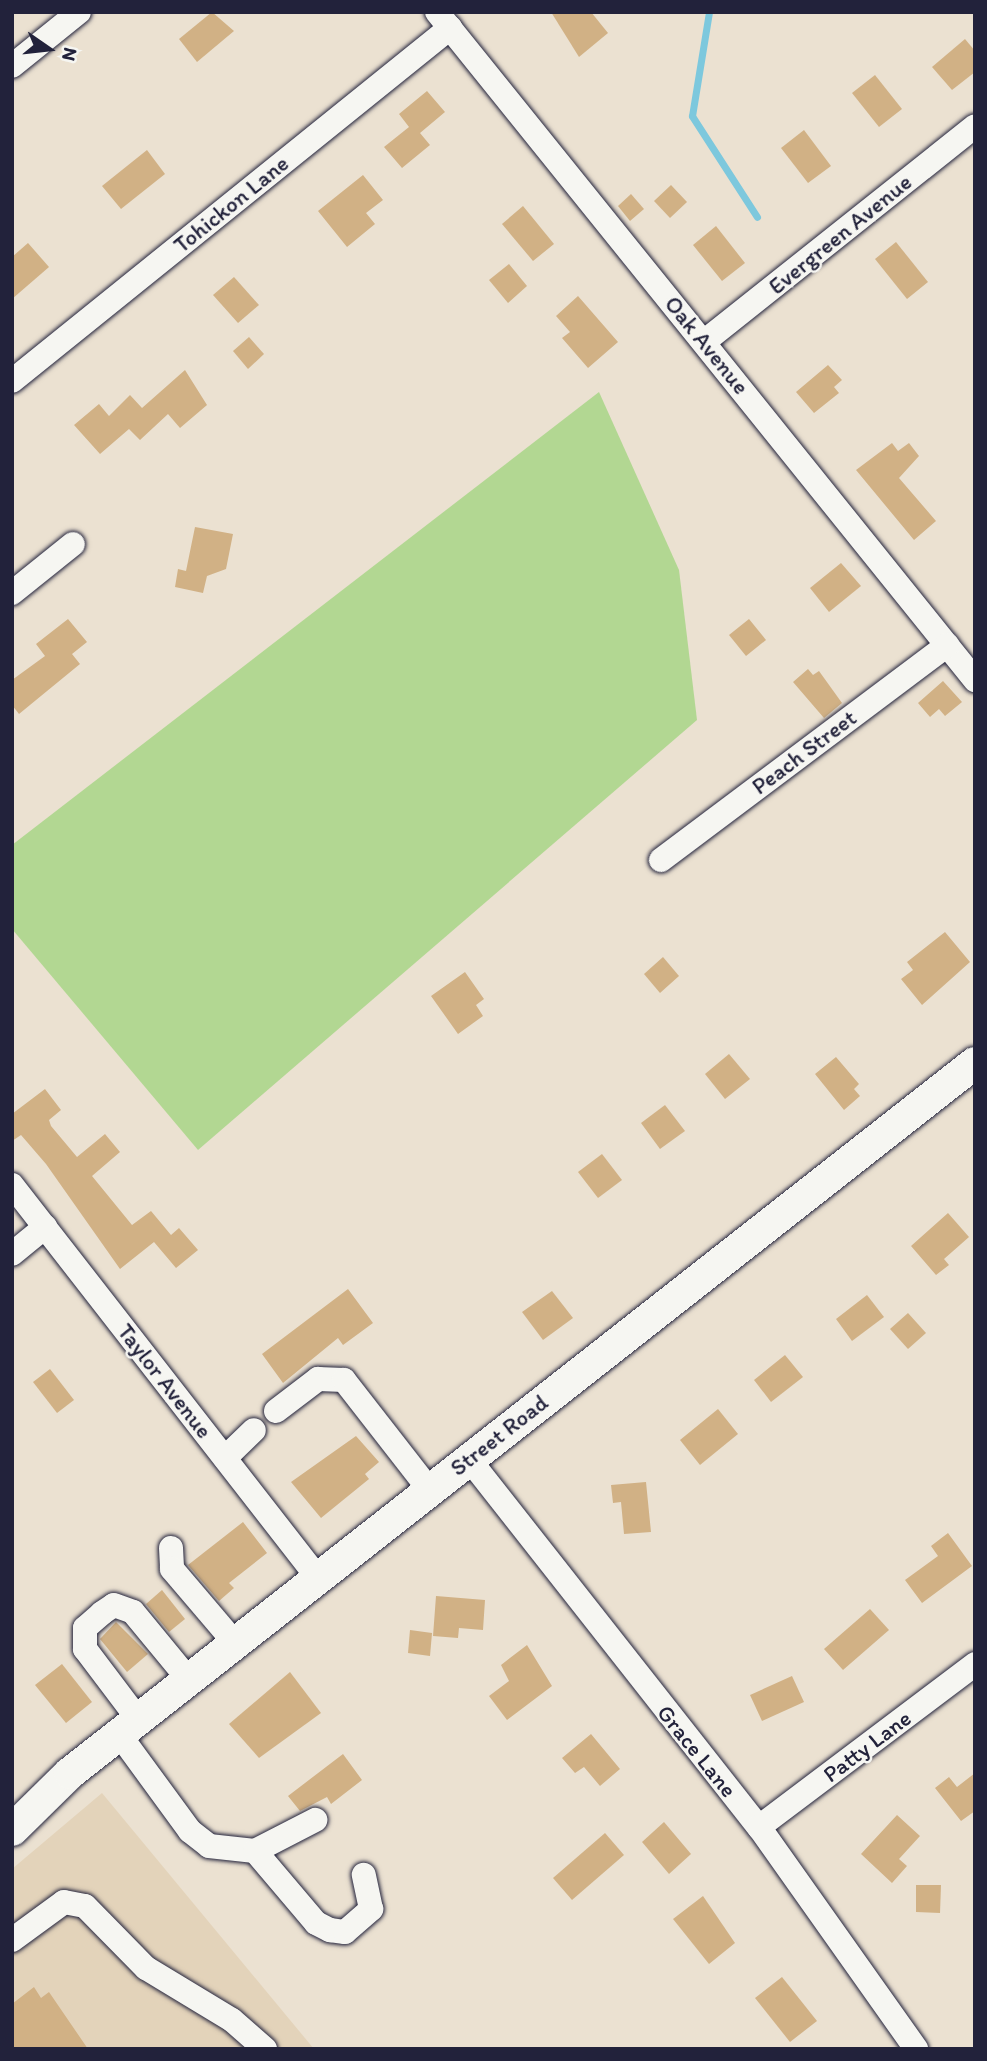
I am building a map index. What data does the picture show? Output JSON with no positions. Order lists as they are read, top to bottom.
{
  "streets": {
    "main road": ["Street Road"],
    "street": [
      "Tohickon Lane",
      "Evergreen Avenue",
      "Oak Avenue",
      "Peach Street",
      "Taylor Avenue",
      "Patty Lane",
      "Grace Lane"
    ]
  },
  "crossings": [
    ["Tohickon Lane", "Oak Avenue"],
    ["Evergreen Avenue", "Oak Avenue"],
    ["Oak Avenue", "Peach Street"],
    ["Taylor Avenue", "Street Road"],
    ["Street Road", "Grace Lane"],
    ["Patty Lane", "Grace Lane"]
  ],
  "north": "right"
}
